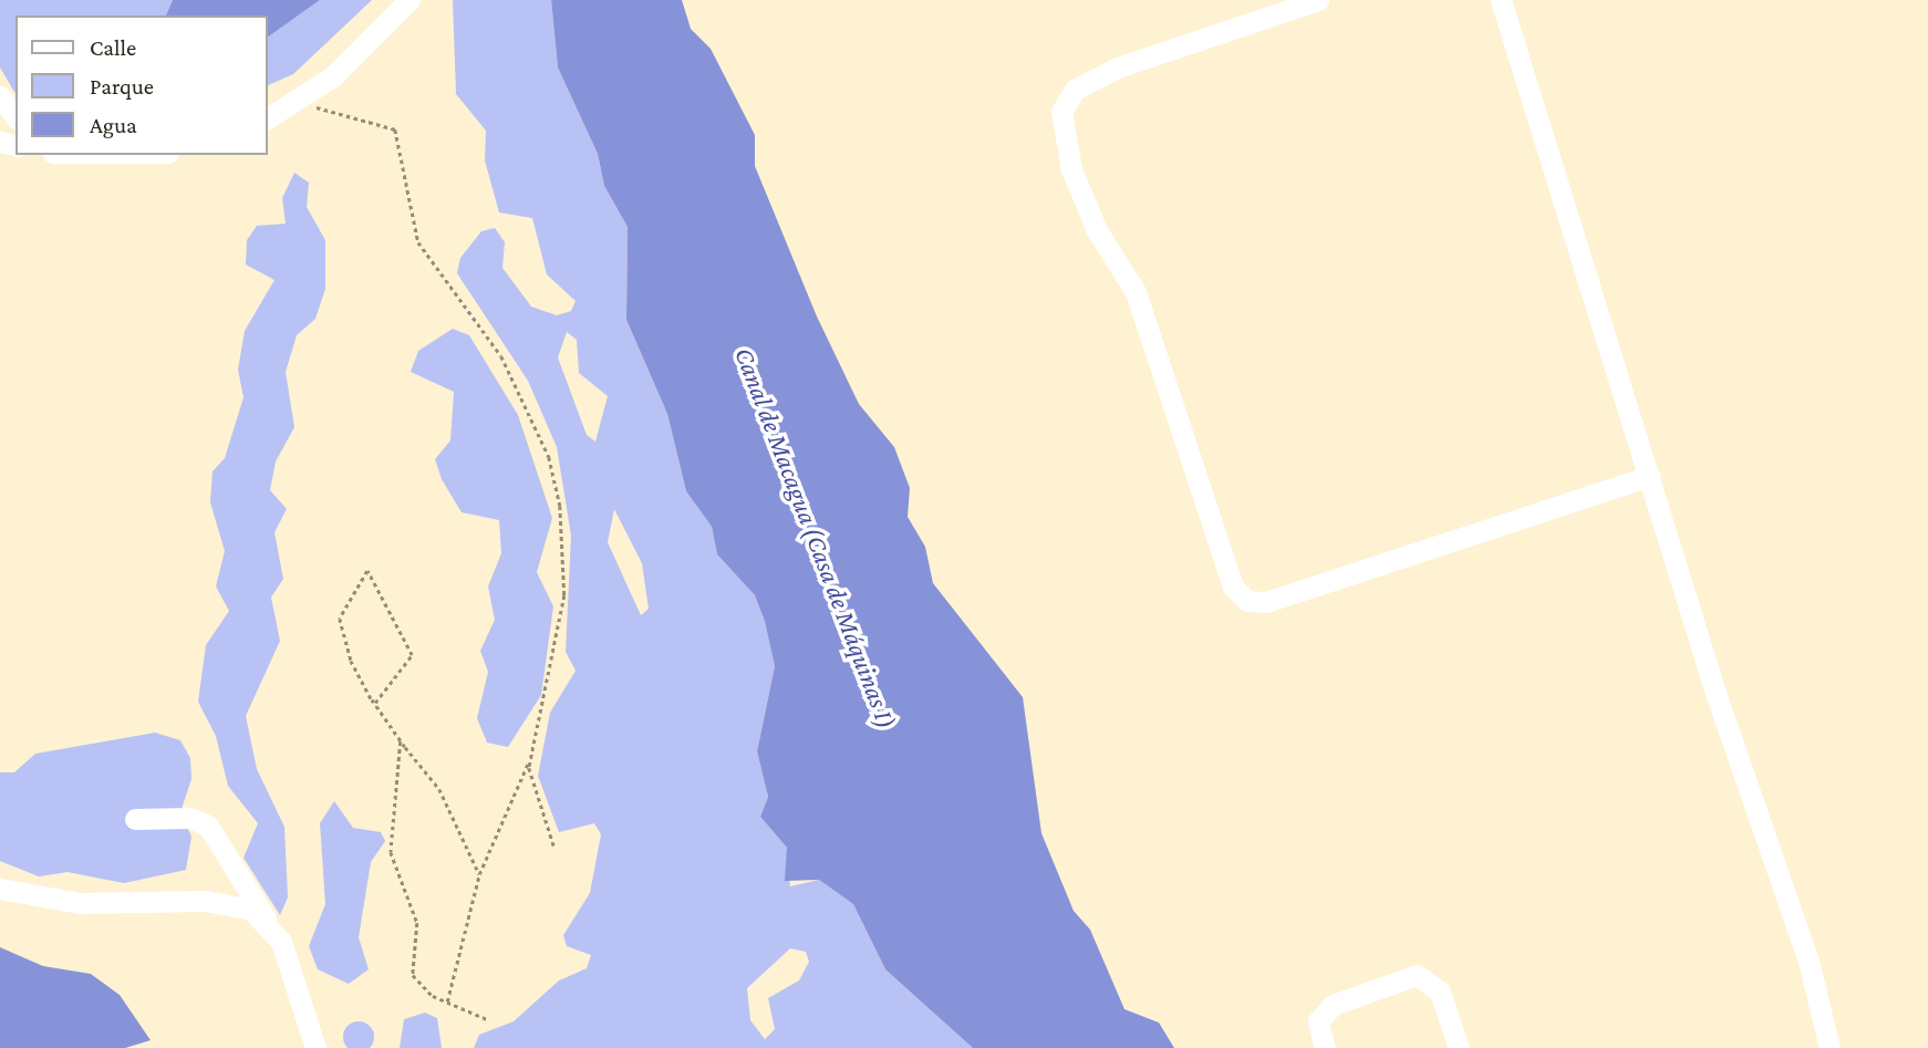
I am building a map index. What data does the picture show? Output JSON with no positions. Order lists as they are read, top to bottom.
{
  "water": ["Canal de Macagua (Casa de Máquinas I)"],
  "legend": ["Calle", "Parque", "Agua"]
}
